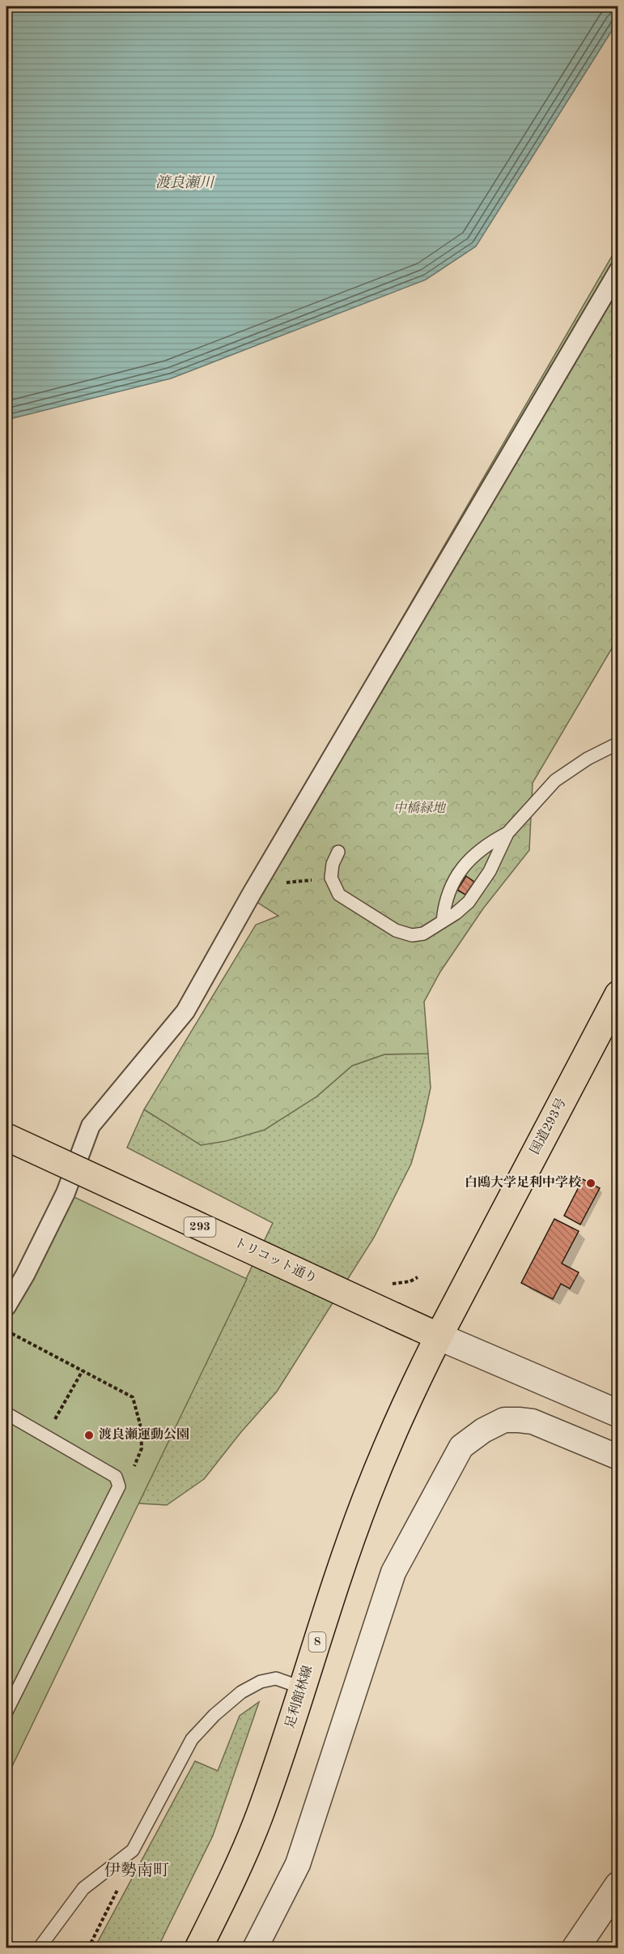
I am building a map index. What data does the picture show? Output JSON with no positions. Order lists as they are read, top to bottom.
{
  "streets": {
    "main road": [
      "国道293号",
      "293",
      "トリコット通り",
      "8",
      "足利館林線"
    ]
  },
  "crossings": [
    ["国道293号", "トリコット通り"],
    ["国道293号", "足利館林線"],
    ["トリコット通り", "足利館林線"]
  ],
  "districts": ["伊勢南町"],
  "water": ["渡良瀬川"],
  "parks": ["中橋緑地"],
  "places": ["白鴎大学足利中学校", "渡良瀬運動公園"]
}
